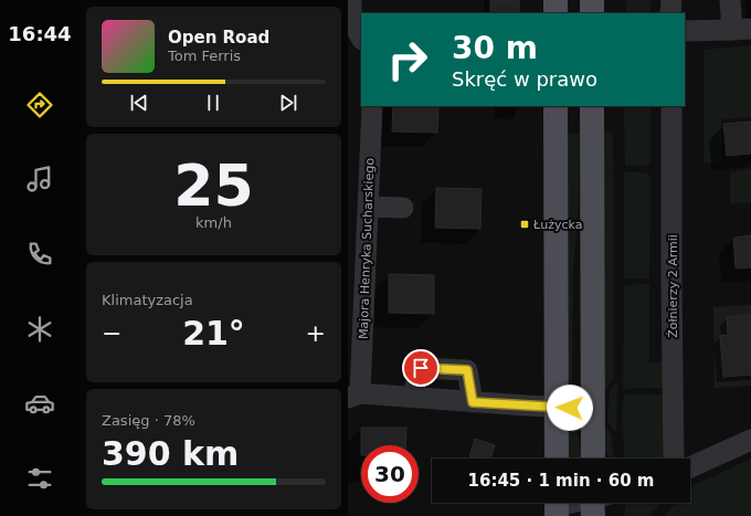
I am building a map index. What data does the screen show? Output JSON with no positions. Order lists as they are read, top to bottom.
{
  "streets": {
    "street": ["Majora Henryka Sucharskiego", "Żołnierzy 2 Armii"]
  },
  "places": {
    "transit": ["Łużycka"]
  },
  "page": {
    "tabs": "16:44",
    "turn": ["30 m", "Skręć w prawo"],
    "song": ["Open Road", "Tom Ferris"],
    "tile": [
      ["25", "km/h"],
      "Klimatyzacja",
      ["Zasięg · 78%", "390 km"]
    ],
    "heat": ["−", "21°", "+"],
    "limit": "30",
    "trip": "16:45 · 1 min · 60 m"
  }
}
